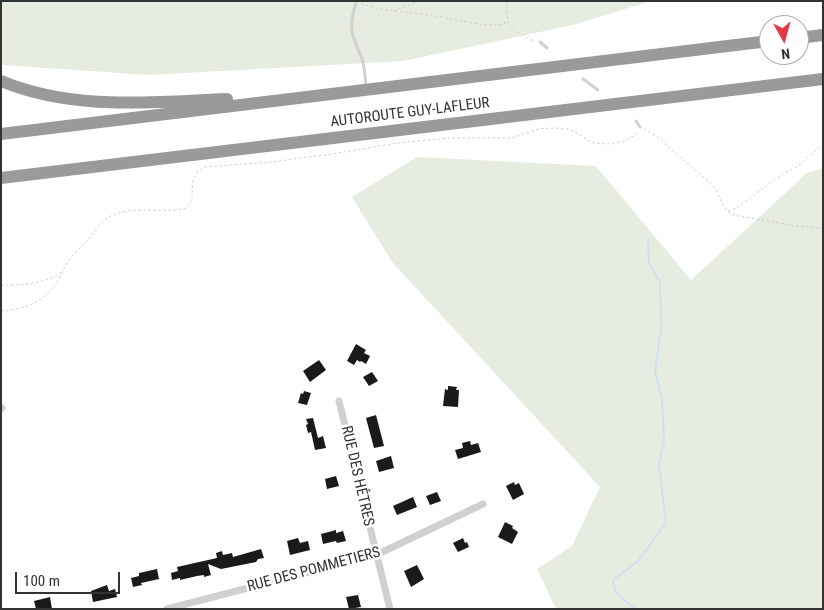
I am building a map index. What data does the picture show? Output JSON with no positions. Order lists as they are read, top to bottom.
{
  "streets": {
    "highway": ["AUTOROUTE GUY-LAFLEUR"],
    "street": ["RUE DES HÊTRES", "RUE DES POMMETIERS"]
  },
  "crossings": [
    ["RUE DES HÊTRES", "RUE DES POMMETIERS"]
  ],
  "scale_bar": "100 m",
  "north": "bottom"
}
